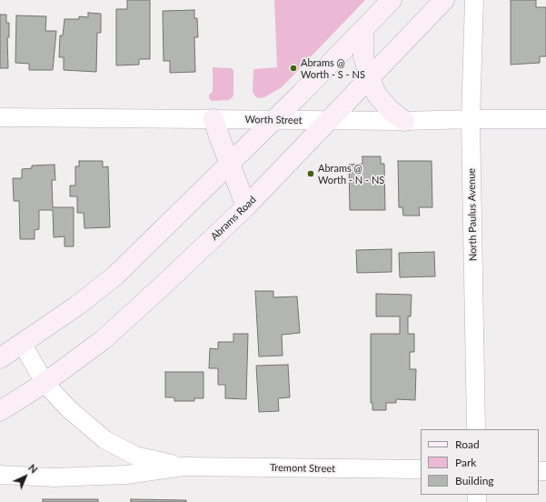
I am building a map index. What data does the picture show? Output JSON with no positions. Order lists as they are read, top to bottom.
{
  "streets": {
    "main road": ["Abrams Road"],
    "street": ["Worth Street", "North Paulus Avenue", "Tremont Street"]
  },
  "crossings": [
    ["Worth Street", "North Paulus Avenue"],
    ["Worth Street", "Abrams Road"],
    ["Abrams Road", "Tremont Street"]
  ],
  "places": ["Abrams @ Worth - S - NS", "Abrams @ Worth - N - NS"],
  "legend": ["Road", "Park", "Building"],
  "north": "top right"
}
